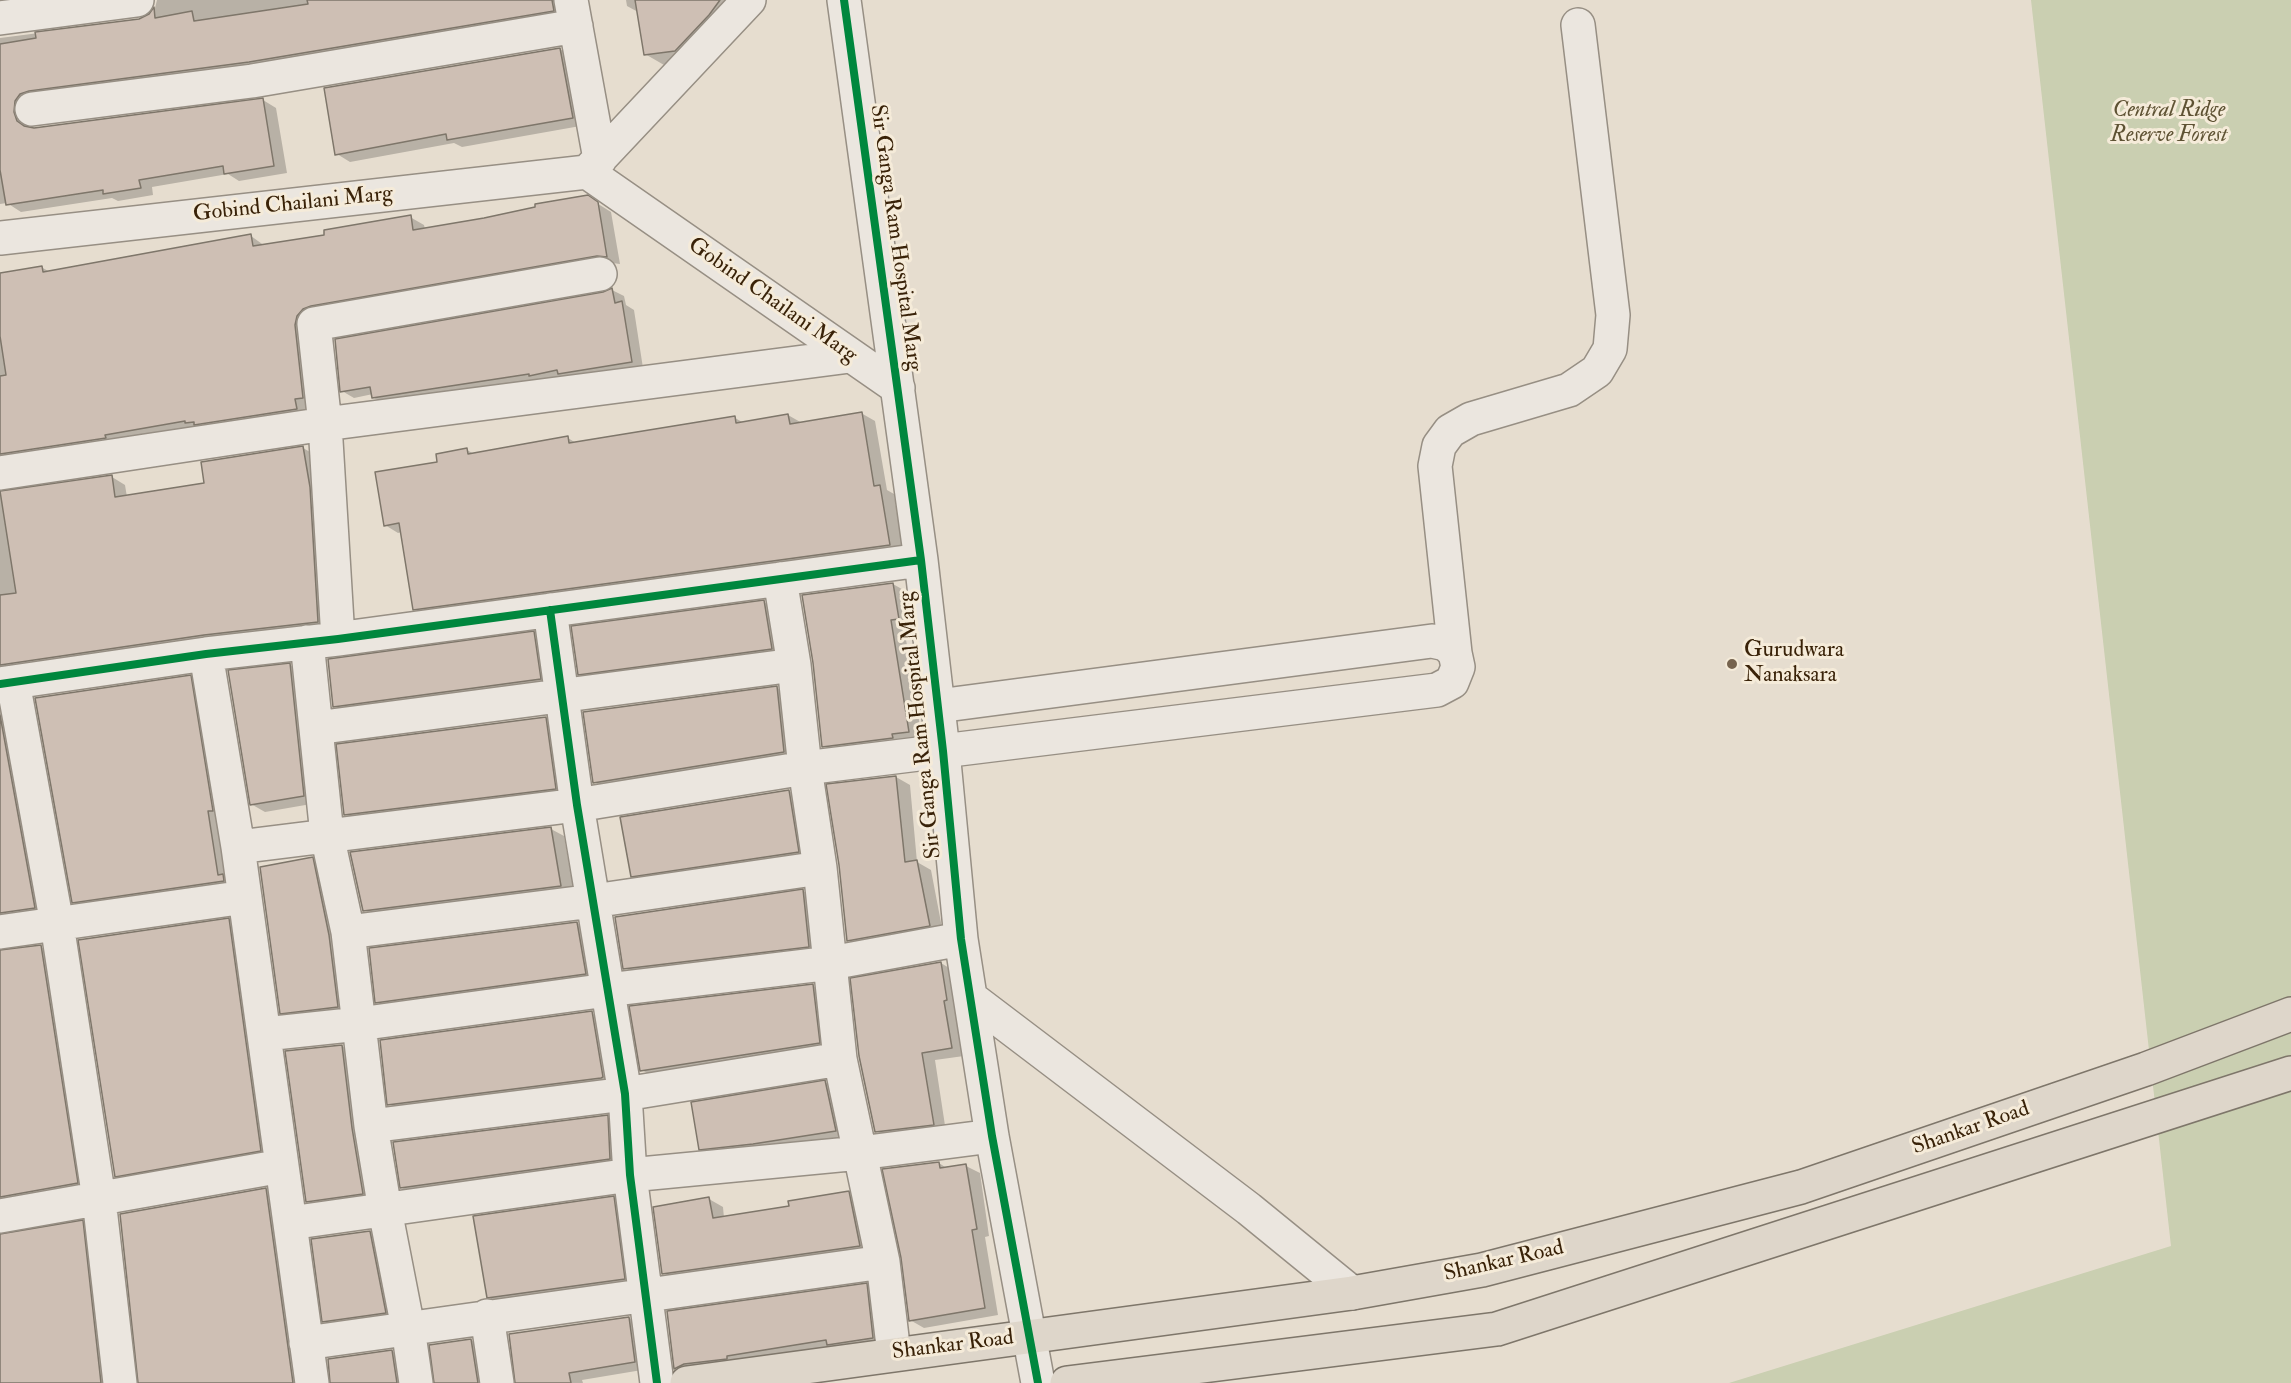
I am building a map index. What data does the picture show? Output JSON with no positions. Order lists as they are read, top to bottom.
{
  "streets": {
    "main road": ["Shankar Road"],
    "street": ["Gobind Chailani Marg", "Sir Ganga Ram Hospital Marg"]
  },
  "crossings": [
    ["Gobind Chailani Marg", "Sir Ganga Ram Hospital Marg"],
    ["Sir Ganga Ram Hospital Marg", "Shankar Road"]
  ],
  "parks": ["Central Ridge Reserve Forest"],
  "places": ["Gurudwara Nanaksara"]
}
